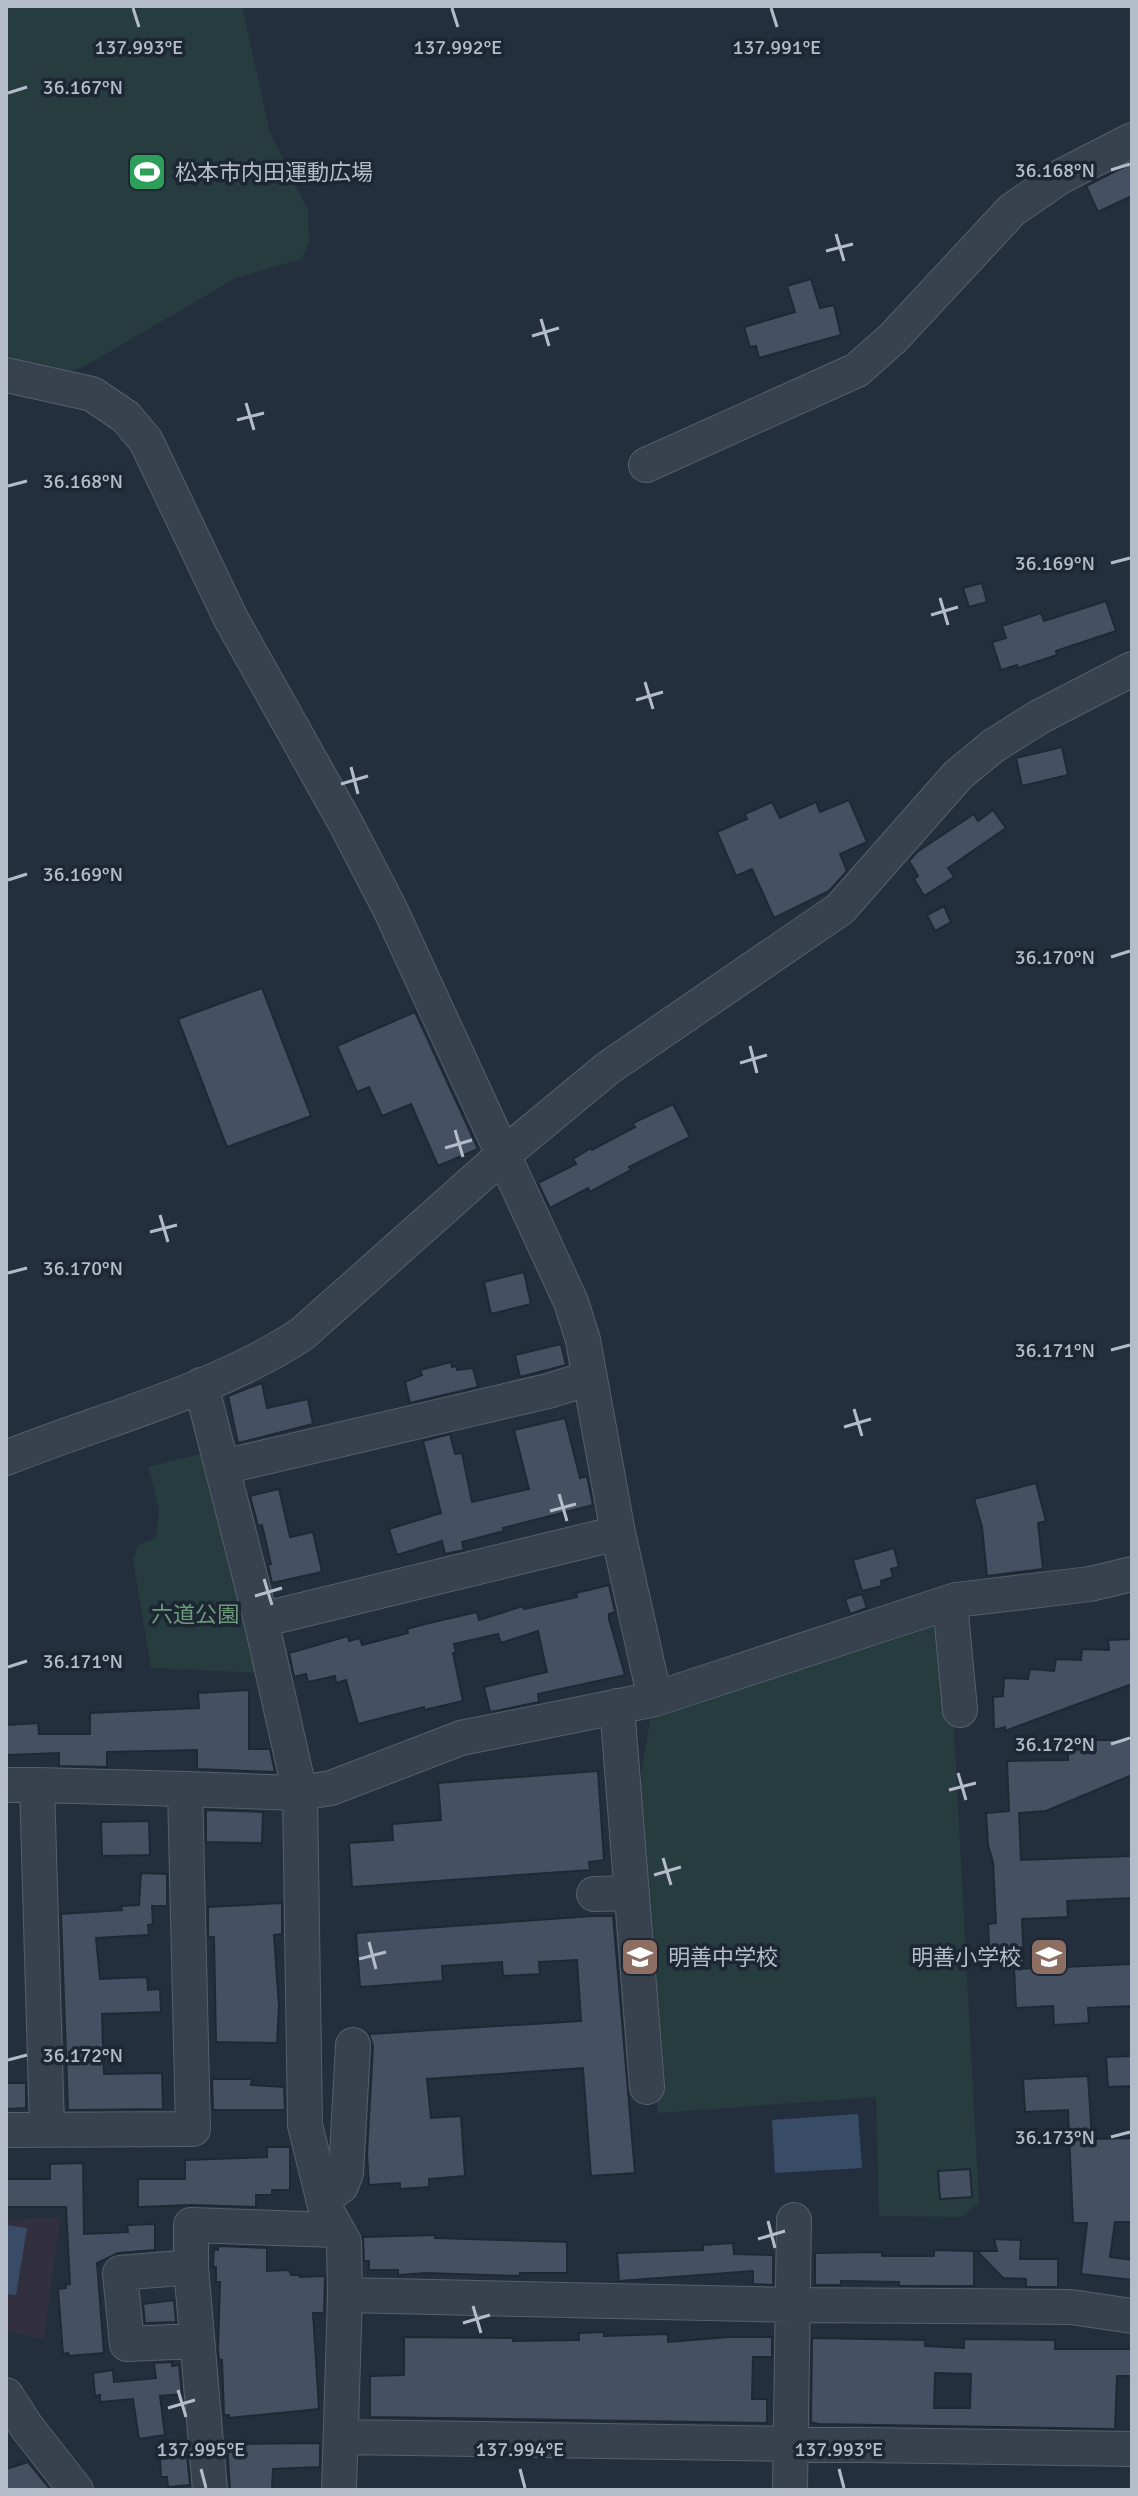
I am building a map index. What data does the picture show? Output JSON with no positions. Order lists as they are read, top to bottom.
{
  "parks": ["六道公園"],
  "places": {
    "sports": ["松本市内田運動広場"],
    "school or university": ["明善中学校", "明善小学校"]
  },
  "coordinates": [
    "137.993°E",
    "137.992°E",
    "137.991°E",
    "36.167°N",
    "36.168°N",
    "36.169°N",
    "36.170°N",
    "36.171°N",
    "36.172°N",
    "36.173°N",
    "137.995°E",
    "137.994°E"
  ]
}
